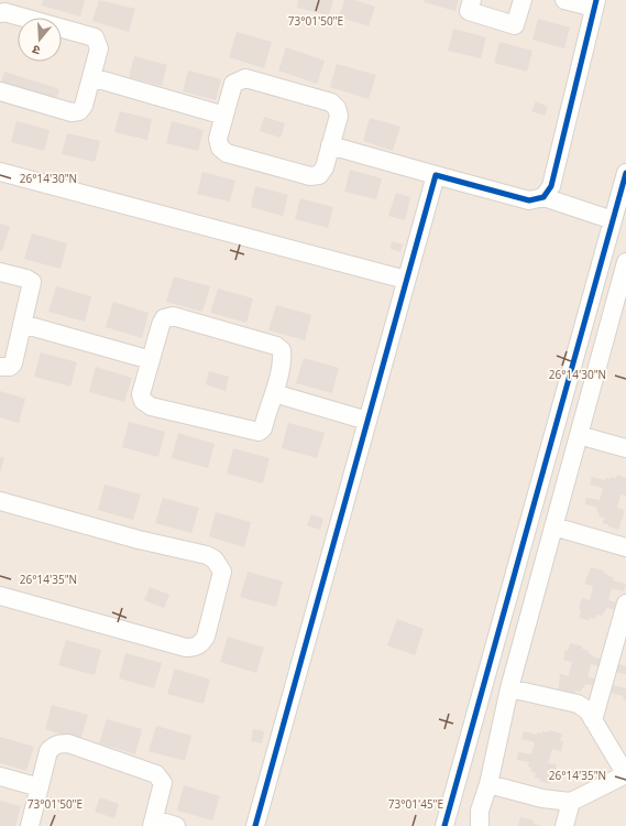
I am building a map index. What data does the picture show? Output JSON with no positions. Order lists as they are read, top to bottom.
{
  "north": "bottom",
  "coordinates": [
    "73°01'50\"E",
    "26°14'30\"N",
    "26°14'35\"N",
    "73°01'45\"E"
  ]
}
